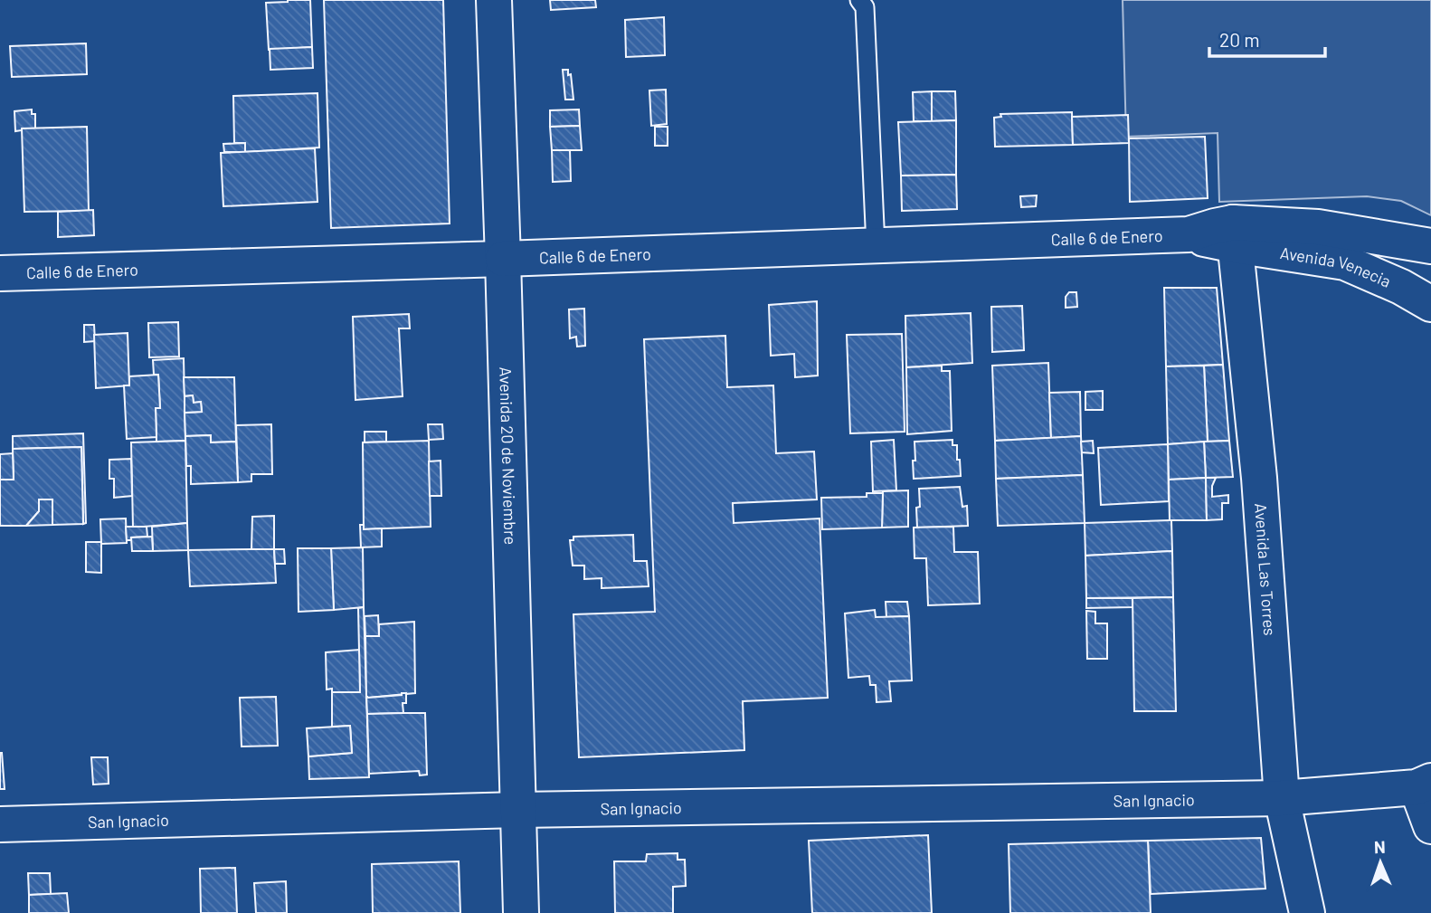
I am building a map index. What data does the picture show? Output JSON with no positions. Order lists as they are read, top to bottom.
{
  "streets": {
    "street": [
      "Calle 6 de Enero",
      "Avenida Venecia",
      "Avenida 20 de Noviembre",
      "Avenida Las Torres",
      "San Ignacio"
    ]
  },
  "crossings": [
    ["Calle 6 de Enero", "Avenida Venecia"],
    ["Calle 6 de Enero", "Avenida 20 de Noviembre"],
    ["Calle 6 de Enero", "Avenida Las Torres"],
    ["Avenida Venecia", "Avenida Las Torres"],
    ["Avenida 20 de Noviembre", "San Ignacio"],
    ["Avenida Las Torres", "San Ignacio"]
  ],
  "scale_bar": "20 m",
  "north": "top"
}
